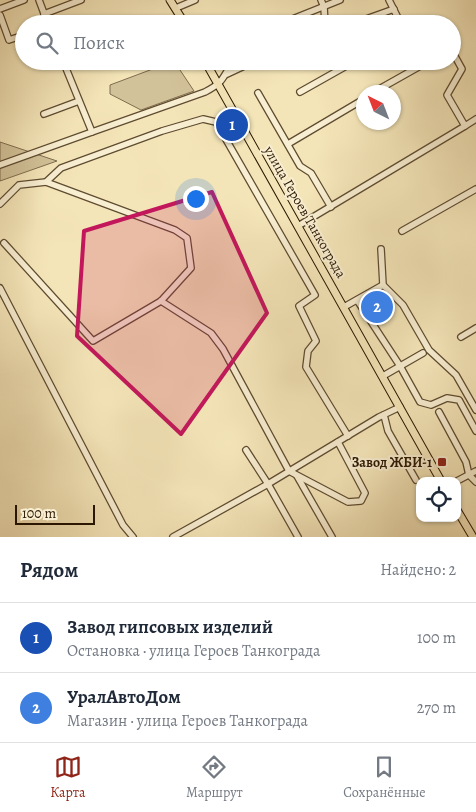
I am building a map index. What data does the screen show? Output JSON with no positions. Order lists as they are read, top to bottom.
{
  "streets": {
    "main road": ["улица Героев Танкограда"]
  },
  "places": {
    "transit": ["Завод ЖБИ-1"]
  },
  "scale_bar": "100 m",
  "north": "top left",
  "page": {
    "search": "Поиск",
    "pins": ["1", "2"],
    "scale": "100 m",
    "heading": ["Рядом", "Найдено: 2"],
    "list": [
      {
        "mark": "1",
        "name": "Завод гипсовых изделий",
        "note": "Остановка · улица Героев Танкограда",
        "value": "100 m"
      },
      {
        "mark": "2",
        "name": "УралАвтоДом",
        "note": "Магазин · улица Героев Танкограда",
        "value": "270 m"
      }
    ],
    "nav": ["Карта", "Маршрут", "Сохранённые"]
  }
}
